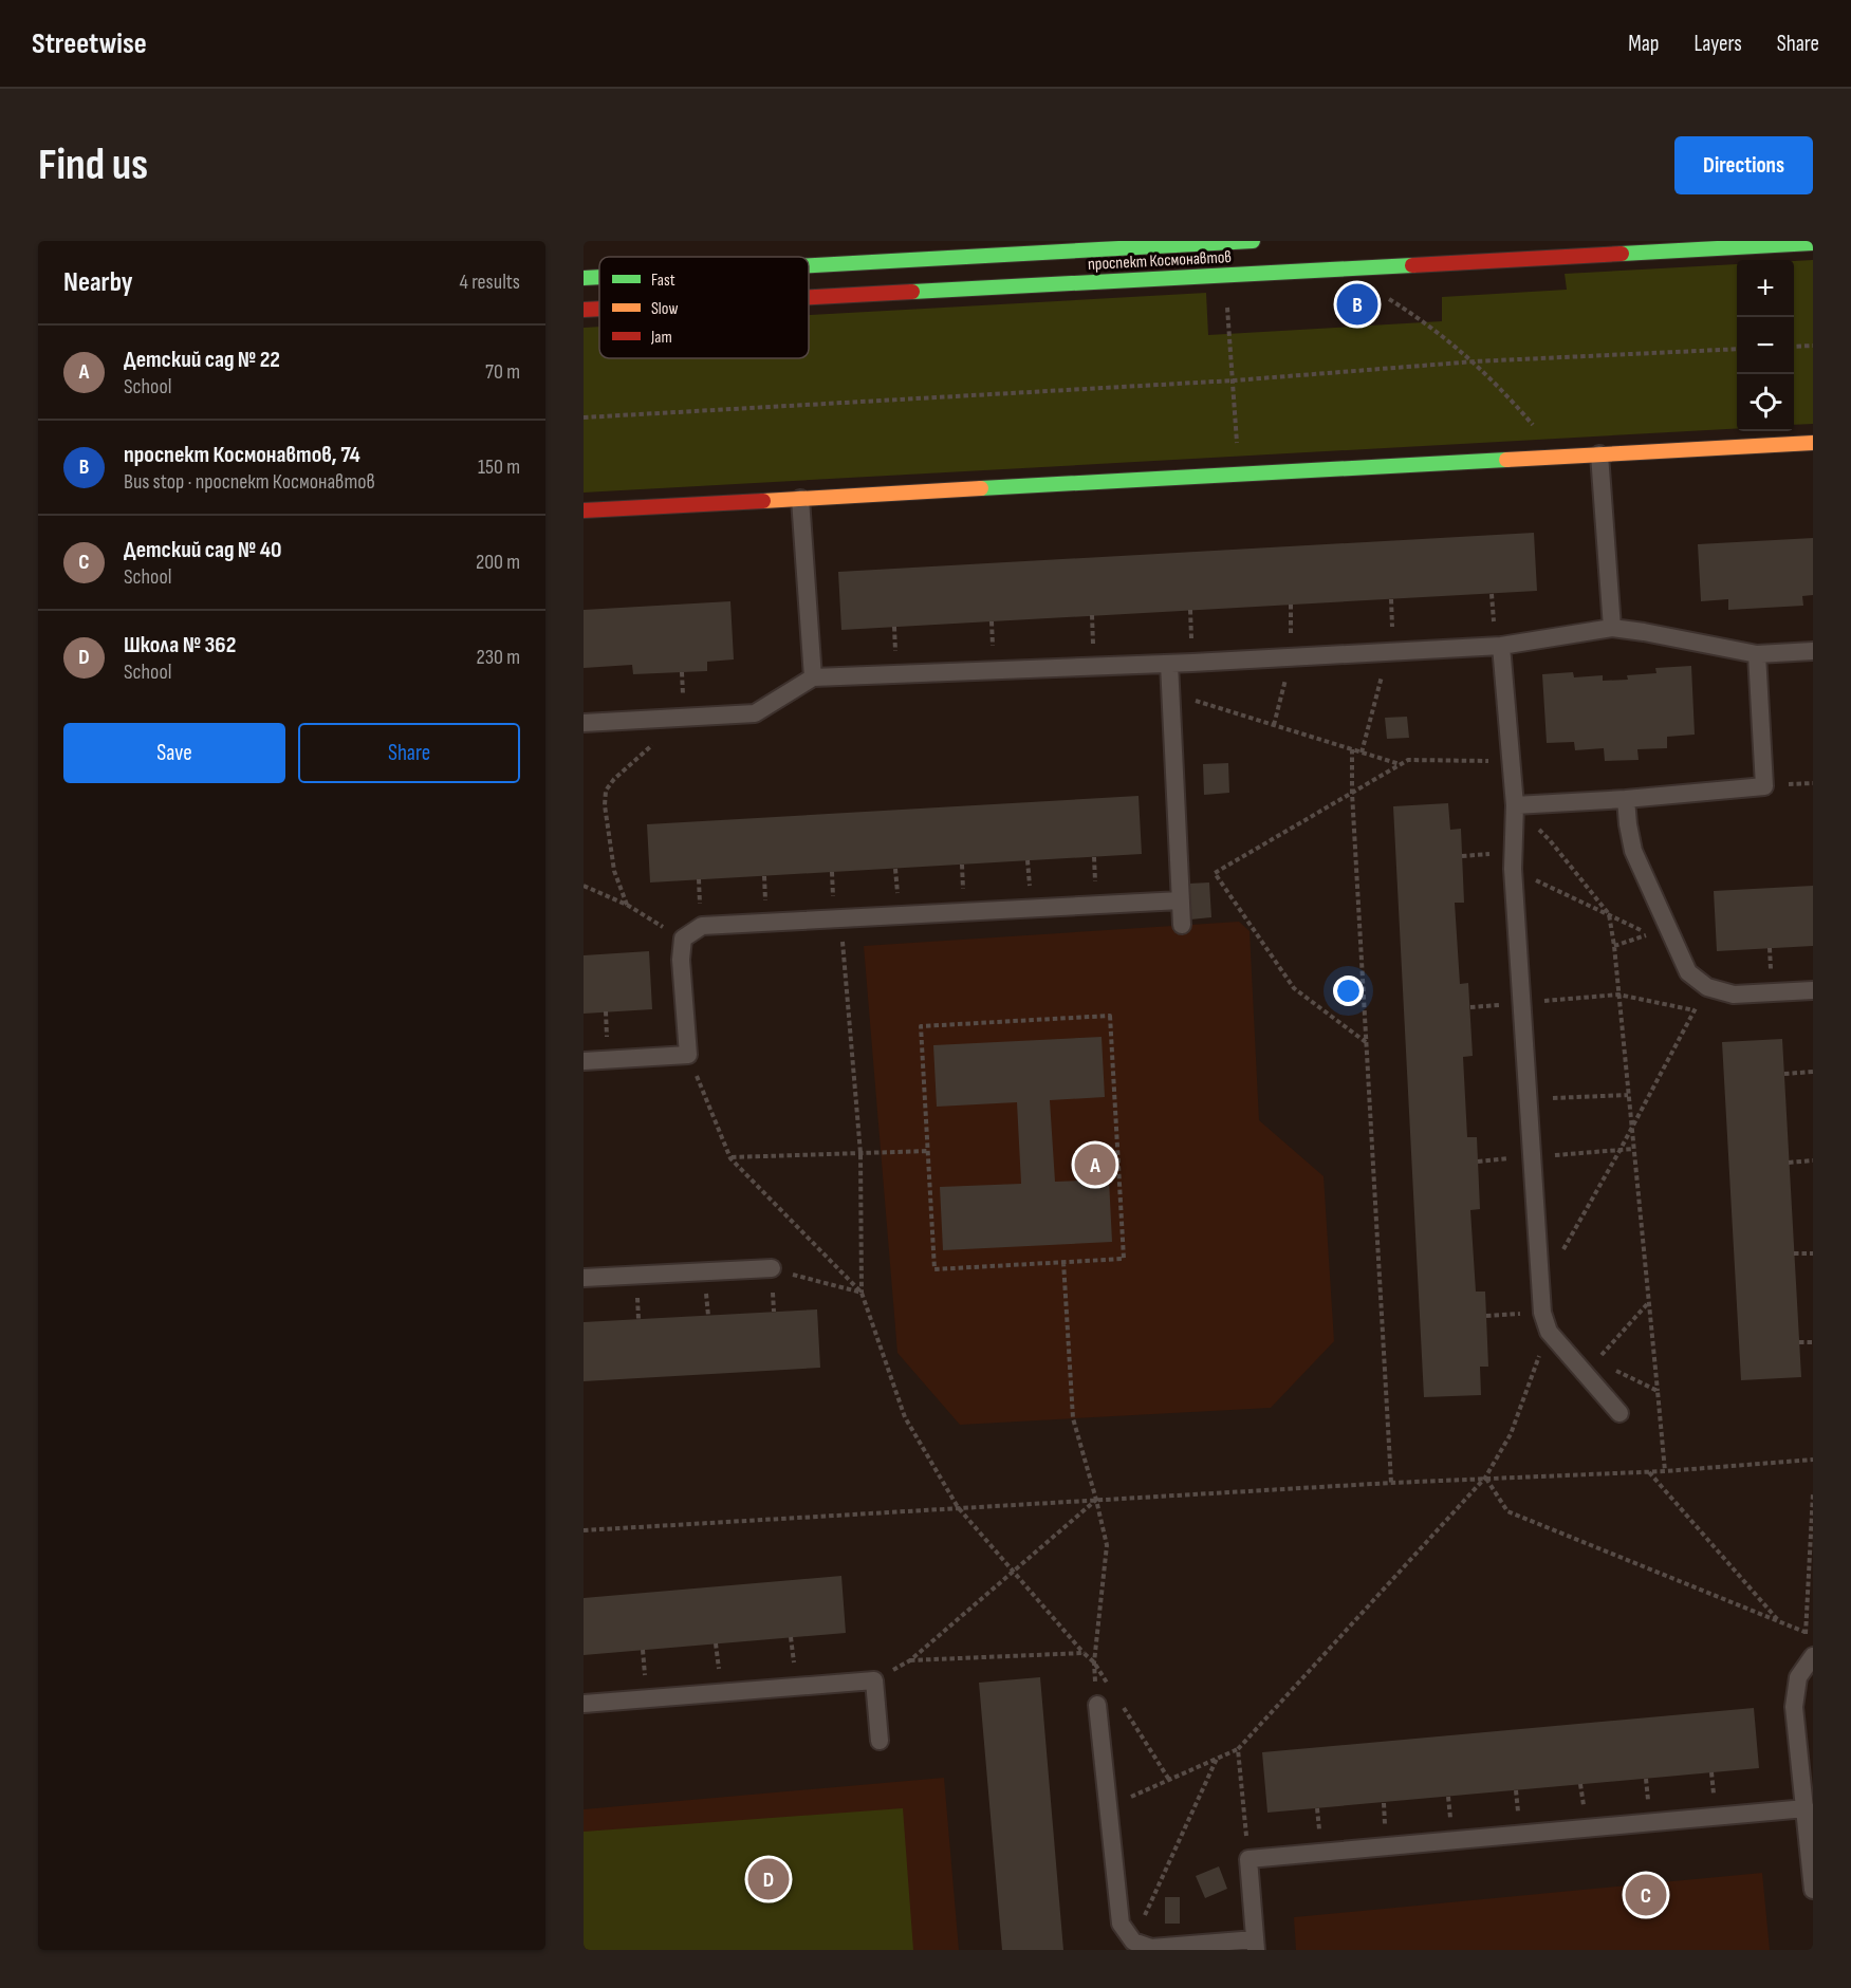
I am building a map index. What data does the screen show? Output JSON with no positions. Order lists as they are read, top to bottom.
{
  "streets": {
    "street": ["проспект Космонавтов"]
  },
  "legend": ["Fast", "Slow", "Jam"],
  "page": {
    "header": "Streetwise",
    "nav": ["Map", "Layers", "Share"],
    "buttons": [
      "Directions",
      ["Save", "Share"]
    ],
    "title": "Find us",
    "heading": ["Nearby", "4 results"],
    "map_buttons": ["+", "−"],
    "pins": [
      "B",
      "A",
      "D",
      "C"
    ],
    "list": [
      {
        "mark": "A",
        "name": "Детский сад № 22",
        "note": "School",
        "value": "70 m"
      },
      {
        "mark": "B",
        "name": "проспект Космонавтов, 74",
        "note": "Bus stop · проспект Космонавтов",
        "value": "150 m"
      },
      {
        "mark": "C",
        "name": "Детский сад № 40",
        "note": "School",
        "value": "200 m"
      },
      {
        "mark": "D",
        "name": "Школа № 362",
        "note": "School",
        "value": "230 m"
      }
    ]
  }
}
